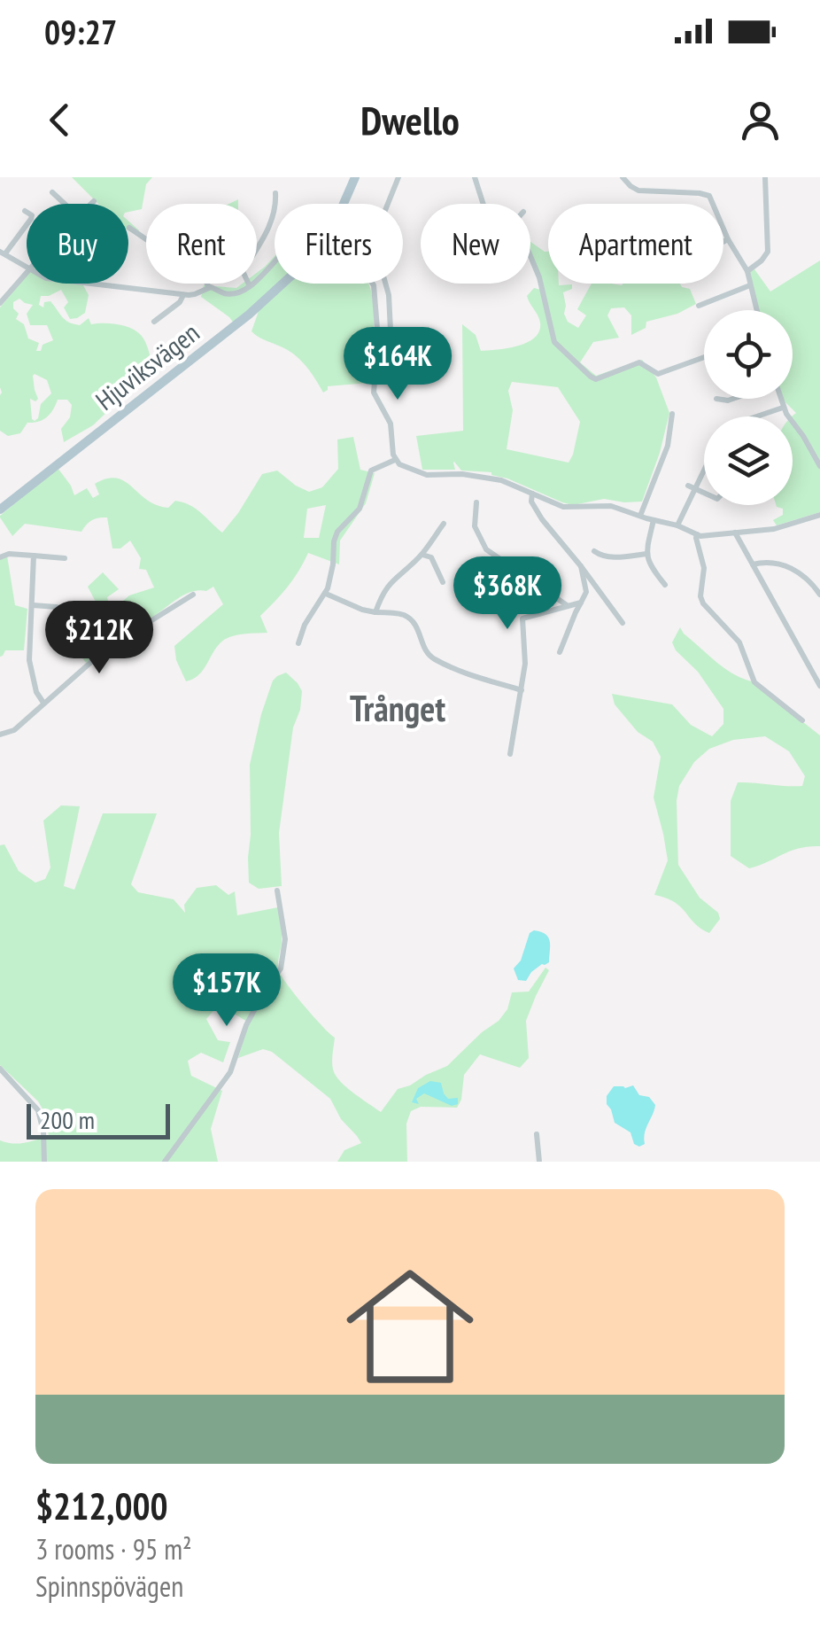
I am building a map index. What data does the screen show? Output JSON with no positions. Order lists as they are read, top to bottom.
{
  "streets": {
    "main road": ["Hjuviksvägen"]
  },
  "districts": ["Trånget"],
  "scale_bar": "200 m",
  "page": {
    "status": "09:27",
    "header": "Dwello",
    "chip": [
      "Buy",
      "Rent",
      "Filters",
      "New",
      "Apartment"
    ],
    "price": [
      "$164K",
      "$368K",
      "$212K",
      "$157K"
    ],
    "scale": "200 m",
    "list": [
      {
        "name": "$212,000",
        "note": "3 rooms · 95 m² · Spinnspövägen"
      }
    ]
  }
}
